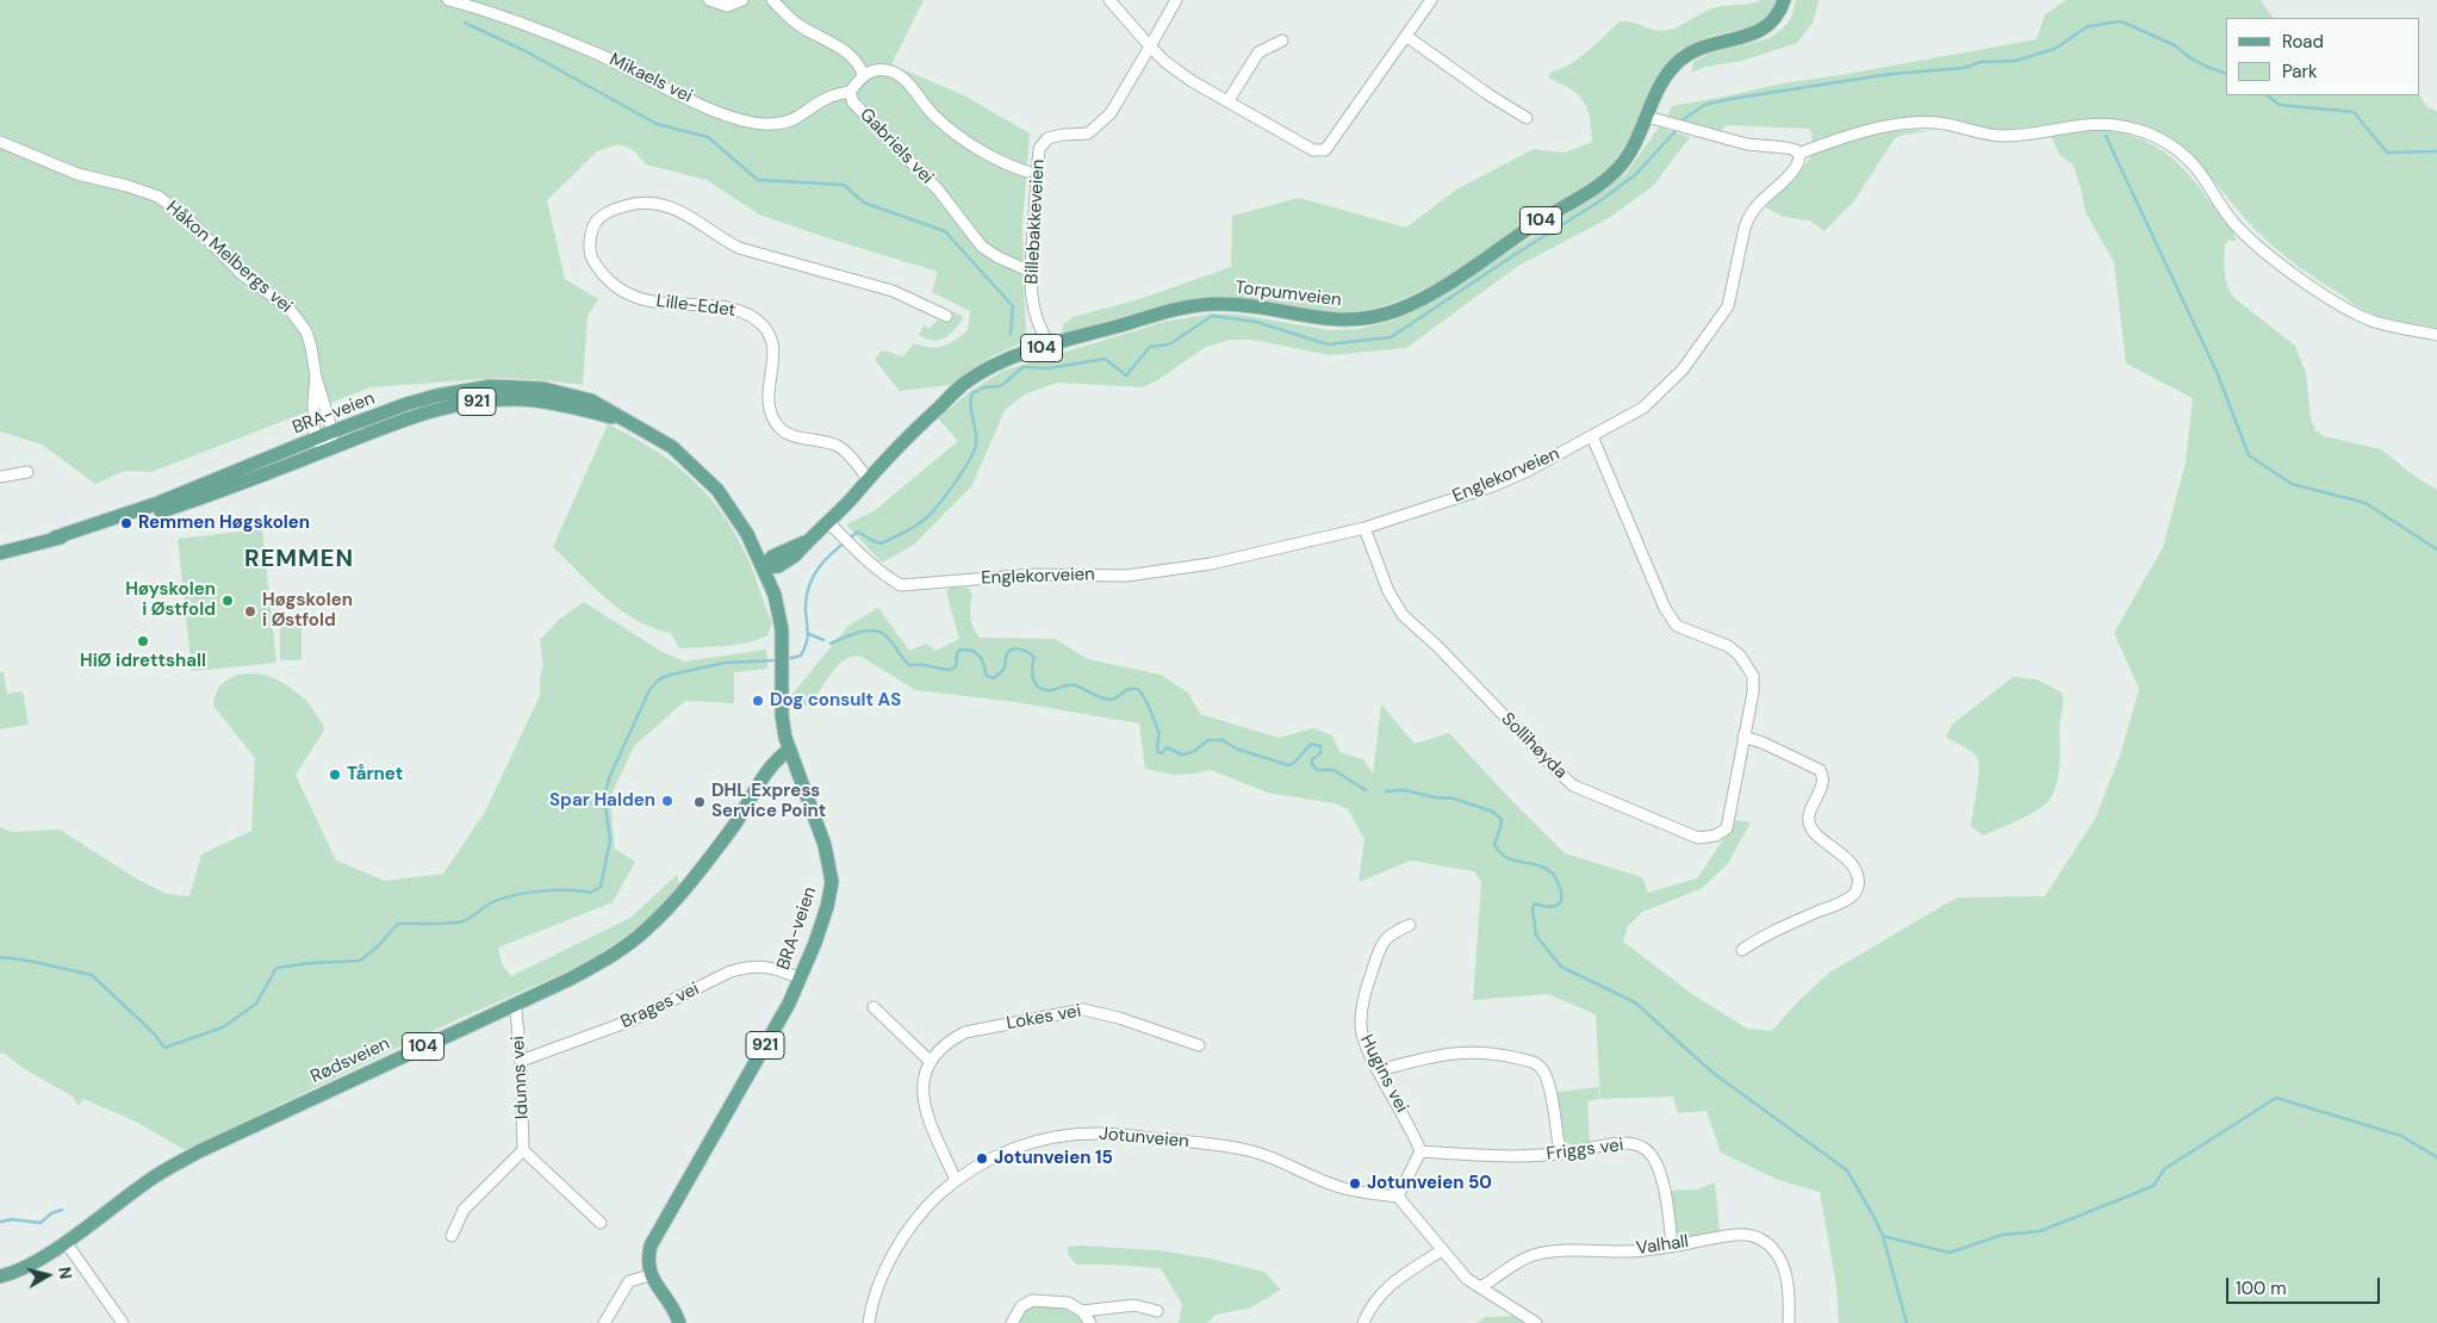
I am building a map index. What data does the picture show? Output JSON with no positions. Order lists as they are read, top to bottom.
{
  "streets": {
    "main road": [
      "104",
      "Torpumveien",
      "921",
      "BRA-veien",
      "Rødsveien"
    ],
    "street": [
      "Mikaels vei",
      "Gabriels vei",
      "Billebakkeveien",
      "Håkon Melbergs vei",
      "Lille-Edet",
      "Englekorveien",
      "Sollihøyda",
      "Brages vei",
      "Lokes vei",
      "Hugins vei",
      "Idunns vei",
      "Jotunveien",
      "Friggs vei",
      "Valhall"
    ]
  },
  "crossings": [
    ["Mikaels vei", "Gabriels vei"],
    ["Gabriels vei", "Billebakkeveien"],
    ["Billebakkeveien", "Torpumveien"],
    ["Torpumveien", "Lille-Edet"],
    ["Torpumveien", "BRA-veien"],
    ["Torpumveien", "Englekorveien"],
    ["BRA-veien", "Brages vei"],
    ["BRA-veien", "Rødsveien"],
    ["Englekorveien", "Sollihøyda"],
    ["Brages vei", "Idunns vei"],
    ["Rødsveien", "Idunns vei"],
    ["Hugins vei", "Friggs vei"],
    ["Friggs vei", "Valhall"]
  ],
  "districts": ["REMMEN"],
  "places": [
    "Remmen Høgskolen",
    "Høyskolen i Østfold",
    "Høgskolen i Østfold",
    "HiØ idrettshall",
    "Dog consult AS",
    "Tårnet",
    "Spar Halden",
    "DHL Express Service Point",
    "Jotunveien 15",
    "Jotunveien 50"
  ],
  "legend": ["Road", "Park"],
  "scale_bar": "100 m",
  "north": "right"
}
